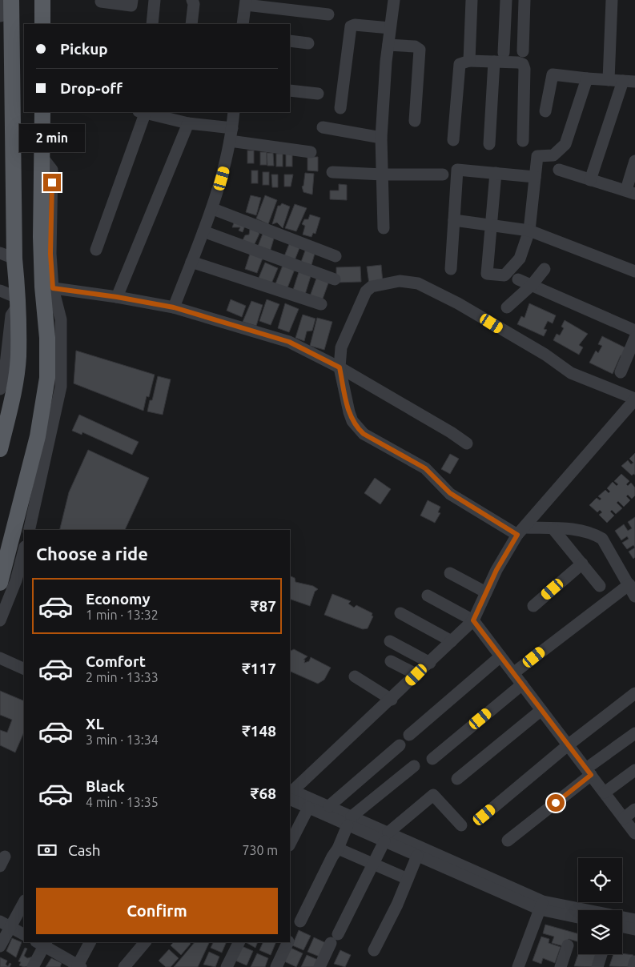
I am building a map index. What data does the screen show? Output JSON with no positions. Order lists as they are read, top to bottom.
{
  "page": {
    "banner": ["Pickup", "Drop-off"],
    "bubble": "2 min",
    "heading": "Choose a ride",
    "list": [
      {
        "name": "Economy",
        "note": "1 min · 13:32",
        "value": "₹87"
      },
      {
        "name": "Comfort",
        "note": "2 min · 13:33",
        "value": "₹117"
      },
      {
        "name": "XL",
        "note": "3 min · 13:34",
        "value": "₹148"
      },
      {
        "name": "Black",
        "note": "4 min · 13:35",
        "value": "₹68"
      }
    ],
    "pay": ["Cash", "730 m"],
    "buttons": "Confirm"
  }
}
